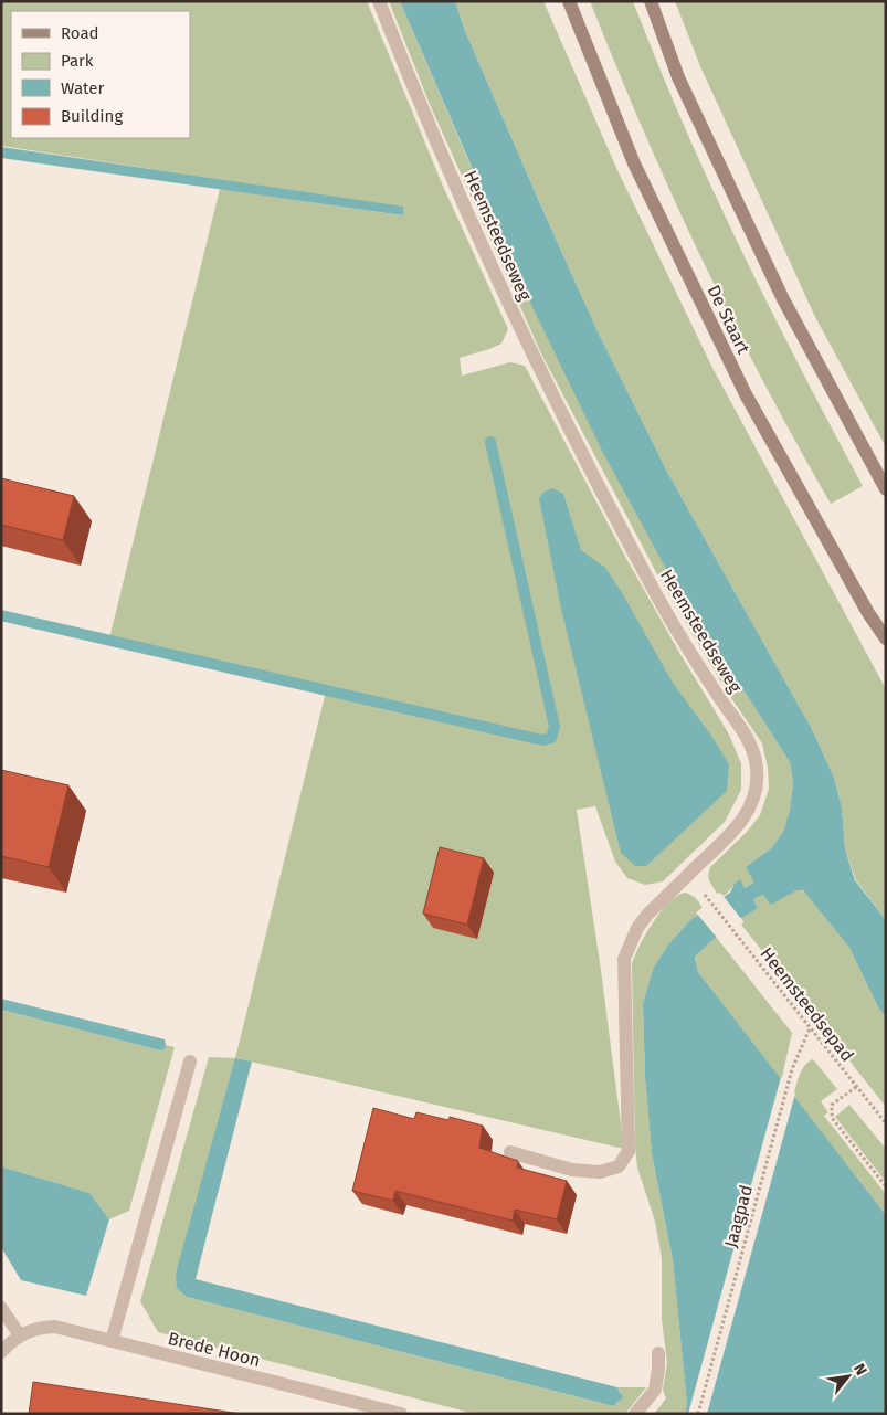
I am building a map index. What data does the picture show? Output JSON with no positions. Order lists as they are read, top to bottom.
{
  "streets": {
    "main road": ["De Staart"],
    "street": ["Heemsteedseweg", "Brede Hoon"],
    "path": ["Heemsteedsepad", "Jaagpad"]
  },
  "crossings": [
    ["Heemsteedsepad", "Jaagpad"]
  ],
  "legend": [
    "Road",
    "Park",
    "Water",
    "Building"
  ],
  "north": "top right"
}
